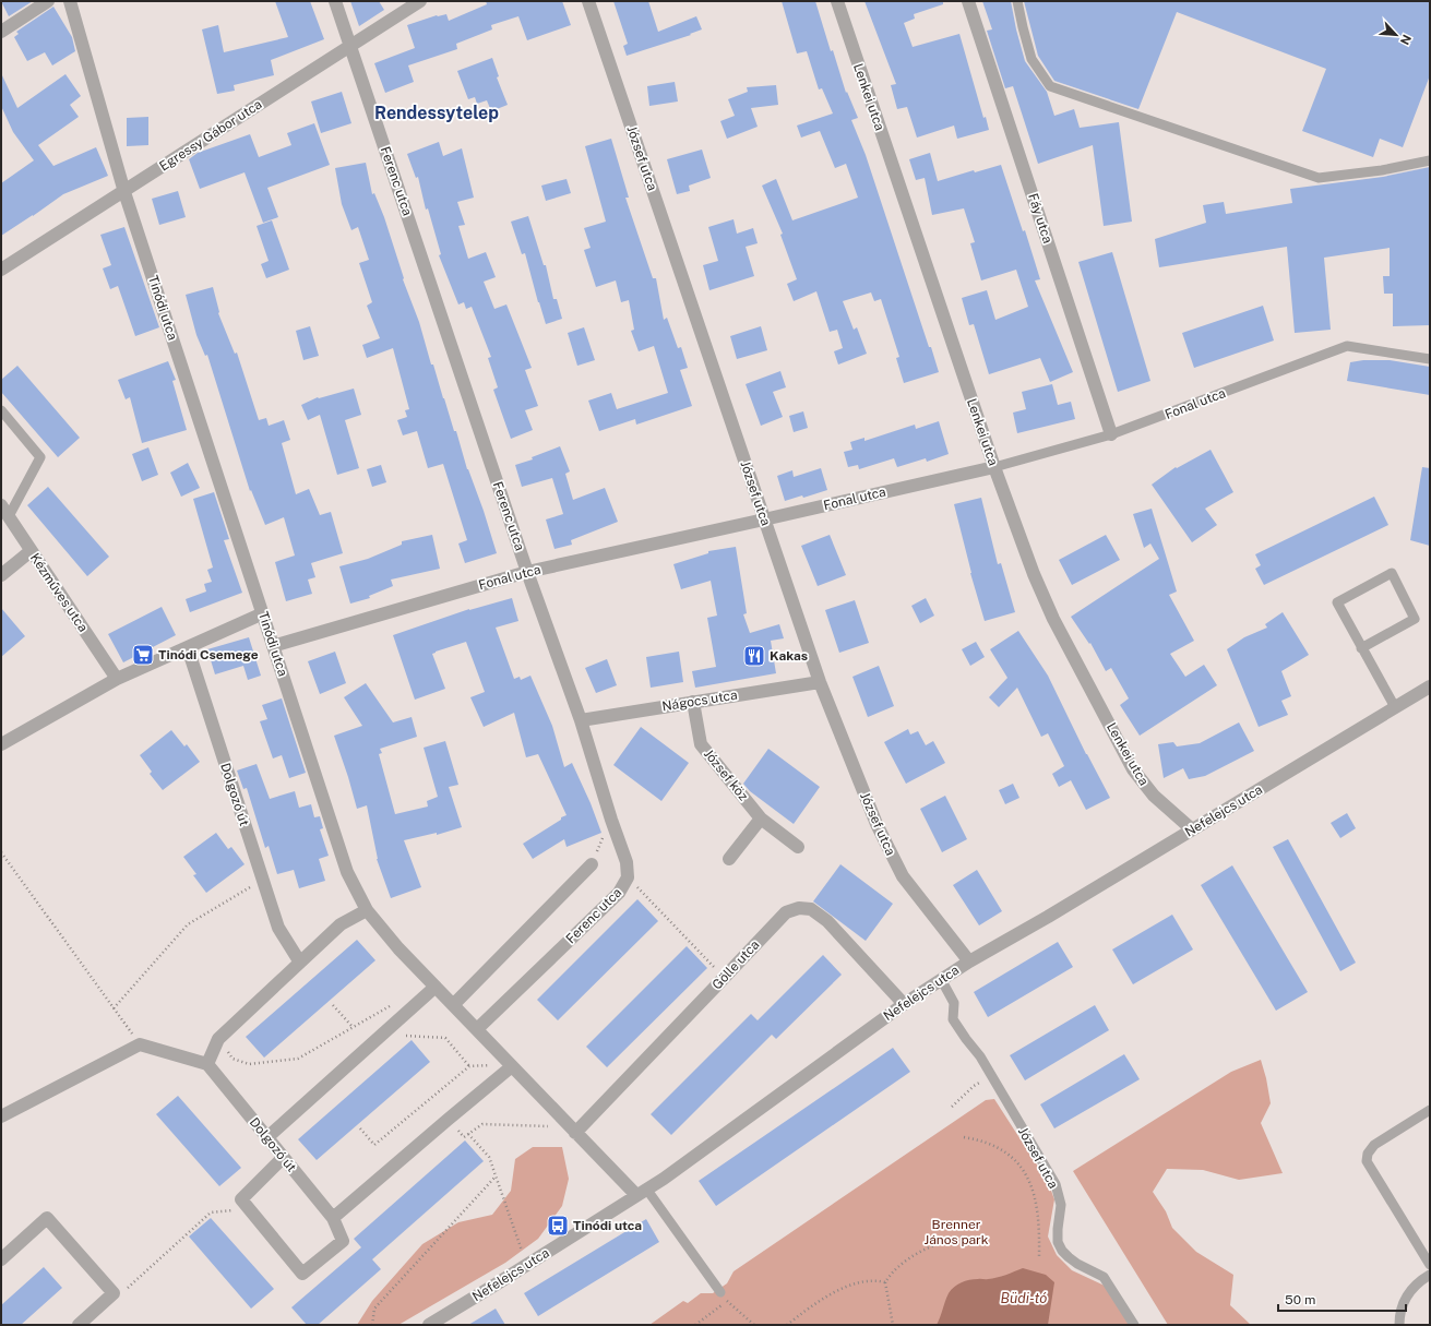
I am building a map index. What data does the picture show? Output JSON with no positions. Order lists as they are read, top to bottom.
{
  "streets": {
    "street": [
      "Lenkei utca",
      "Egressy Gábor utca",
      "József utca",
      "Ferenc utca",
      "Fáy utca",
      "Tinódi utca",
      "Fonal utca",
      "Kézműves utca",
      "Nágocs utca",
      "József köz",
      "Dolgozó út",
      "Nefelejcs utca",
      "Gölle utca"
    ]
  },
  "crossings": [
    ["Lenkei utca", "Fonal utca"],
    ["Lenkei utca", "Nefelejcs utca"],
    ["Egressy Gábor utca", "Ferenc utca"],
    ["Egressy Gábor utca", "Tinódi utca"],
    ["József utca", "Fonal utca"],
    ["József utca", "Nágocs utca"],
    ["József utca", "Nefelejcs utca"],
    ["Ferenc utca", "Tinódi utca"],
    ["Ferenc utca", "Fonal utca"],
    ["Ferenc utca", "Nágocs utca"],
    ["Fáy utca", "Fonal utca"],
    ["Tinódi utca", "Fonal utca"],
    ["Tinódi utca", "Nefelejcs utca"],
    ["Tinódi utca", "Gölle utca"],
    ["Nágocs utca", "József köz"],
    ["Nefelejcs utca", "Gölle utca"]
  ],
  "districts": ["Rendessytelep"],
  "water": ["Büdi-tó"],
  "parks": ["Brenner János park"],
  "places": {
    "supermarket": ["Tinódi Csemege"],
    "restaurant": ["Kakas"],
    "bus stop": ["Tinódi utca"]
  },
  "scale_bar": "50 m",
  "north": "bottom right"
}
